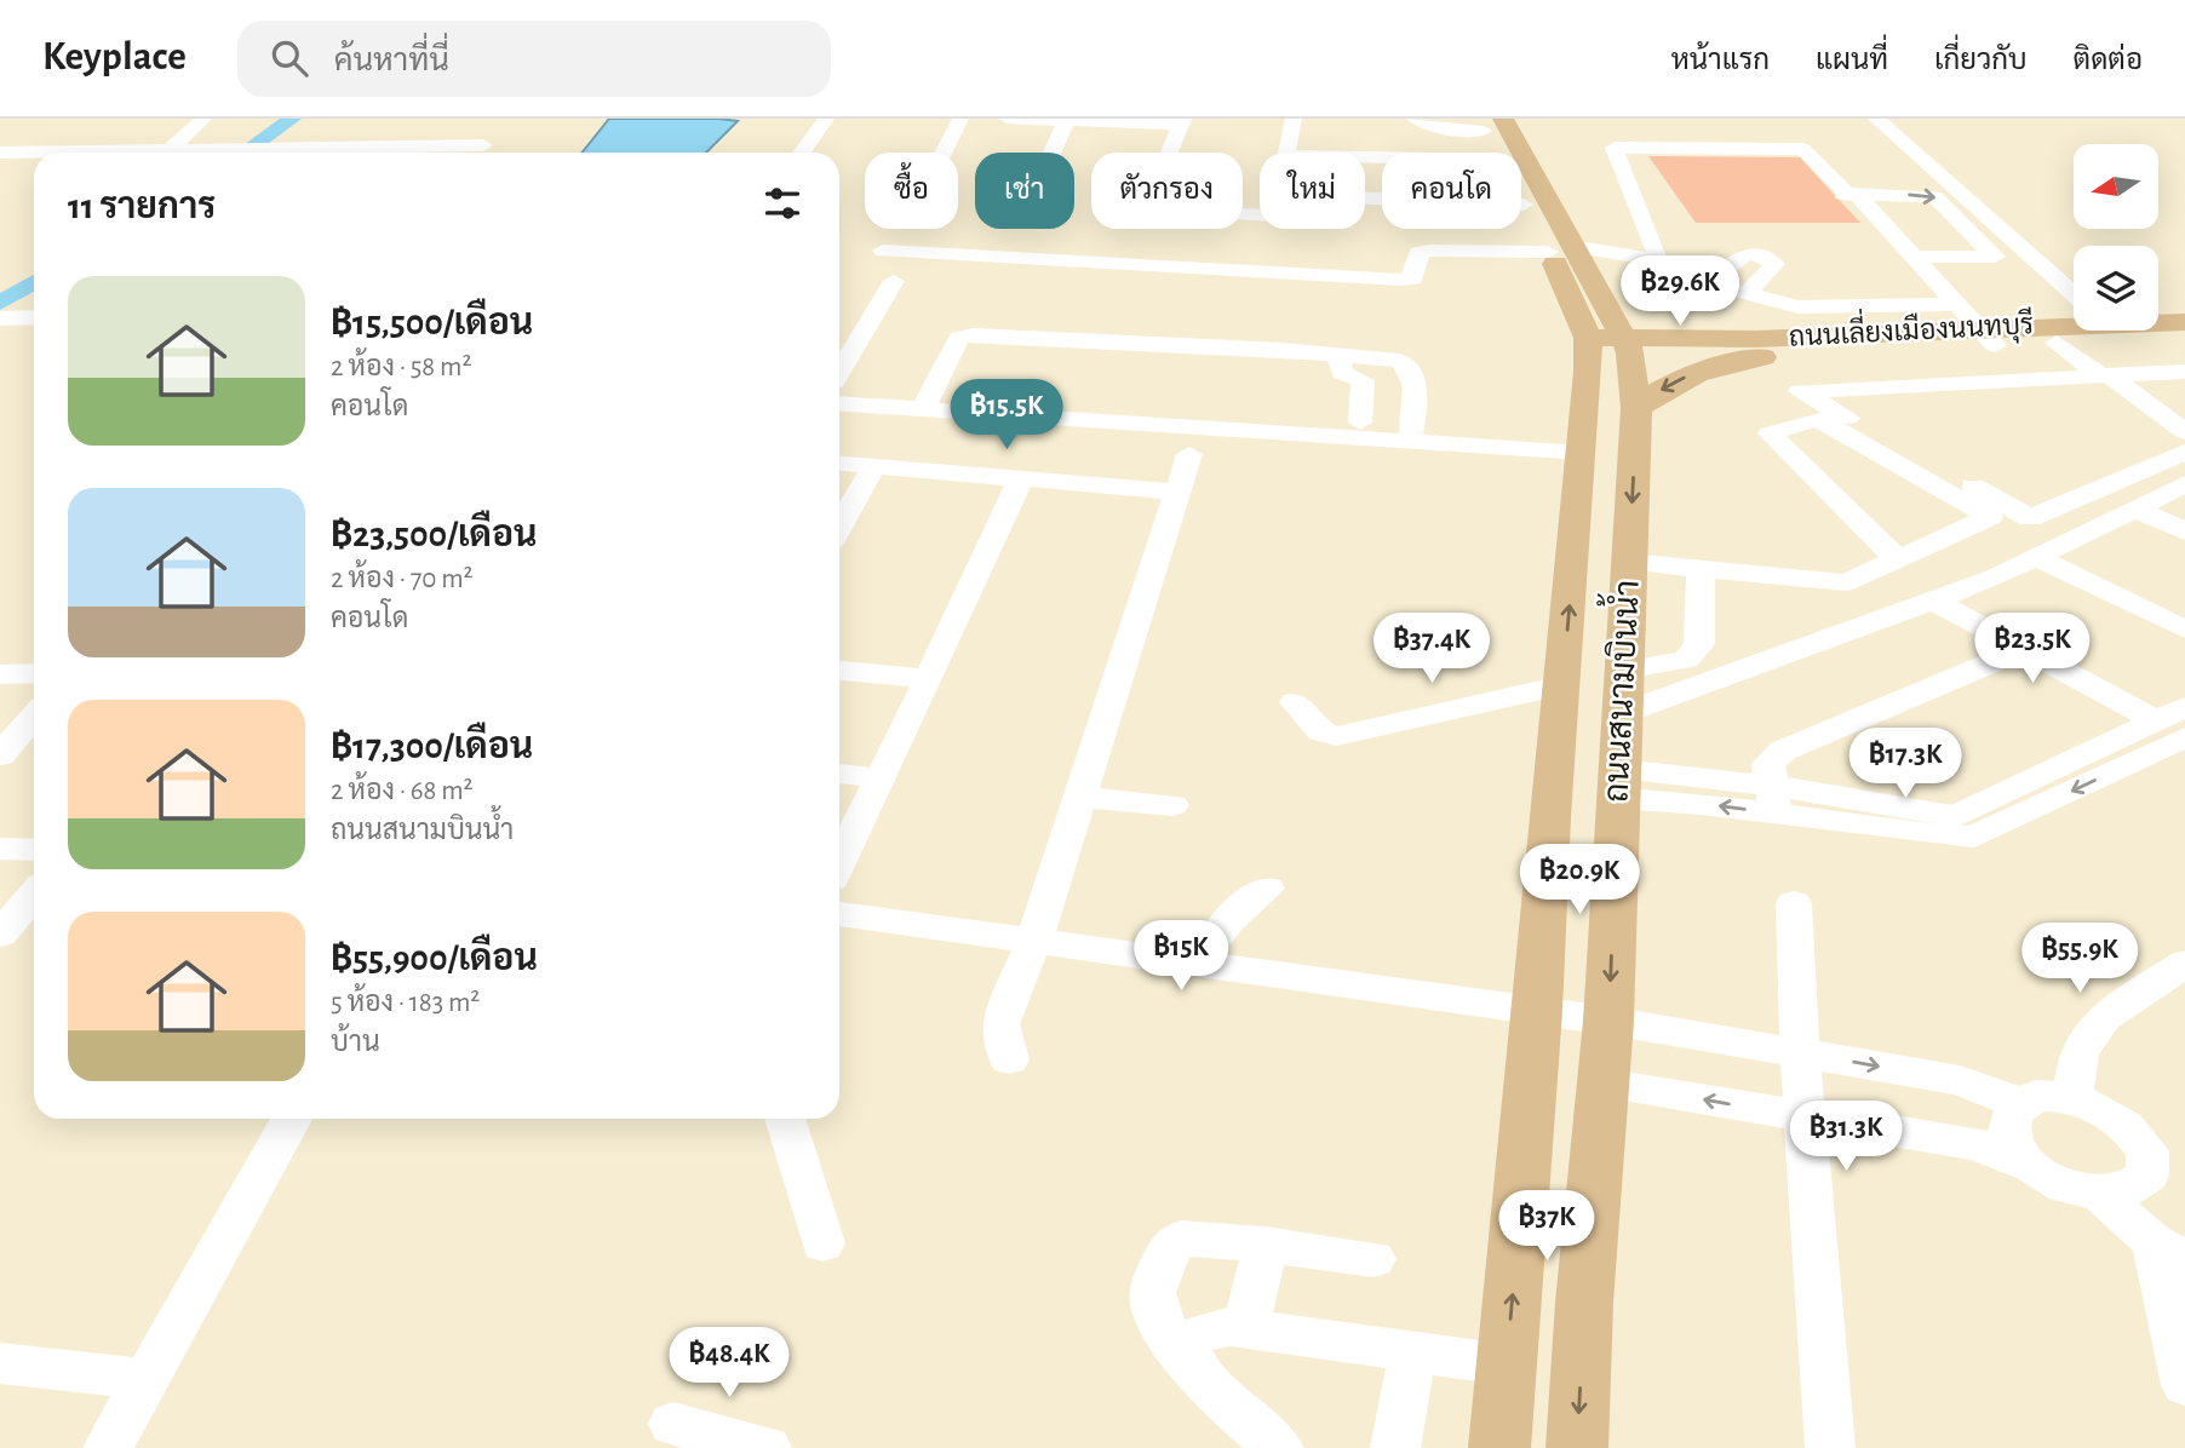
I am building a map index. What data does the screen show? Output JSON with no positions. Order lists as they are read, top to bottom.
{
  "streets": {
    "main road": ["ถนนเลี่ยงเมืองนนทบุรี", "ถนนสนามบินน้ำ"]
  },
  "crossings": [
    ["ถนนเลี่ยงเมืองนนทบุรี", "ถนนสนามบินน้ำ"]
  ],
  "north": "left",
  "page": {
    "header": "Keyplace",
    "search": "ค้นหาที่นี่",
    "nav": [
      "หน้าแรก",
      "แผนที่",
      "เกี่ยวกับ",
      "ติดต่อ"
    ],
    "chip": [
      "ซื้อ",
      "เช่า",
      "ตัวกรอง",
      "ใหม่",
      "คอนโด"
    ],
    "heading": "11 รายการ",
    "list": [
      {
        "name": "฿15,500/เดือน",
        "note": "2 ห้อง · 58 m² · คอนโด"
      },
      {
        "name": "฿23,500/เดือน",
        "note": "2 ห้อง · 70 m² · คอนโด"
      },
      {
        "name": "฿17,300/เดือน",
        "note": "2 ห้อง · 68 m² · ถนนสนามบินน้ำ"
      },
      {
        "name": "฿55,900/เดือน",
        "note": "5 ห้อง · 183 m² · บ้าน"
      }
    ],
    "price": [
      "฿29.6K",
      "฿15.5K",
      "฿37.4K",
      "฿23.5K",
      "฿17.3K",
      "฿20.9K",
      "฿15K",
      "฿55.9K",
      "฿31.3K",
      "฿37K",
      "฿48.4K"
    ]
  }
}
